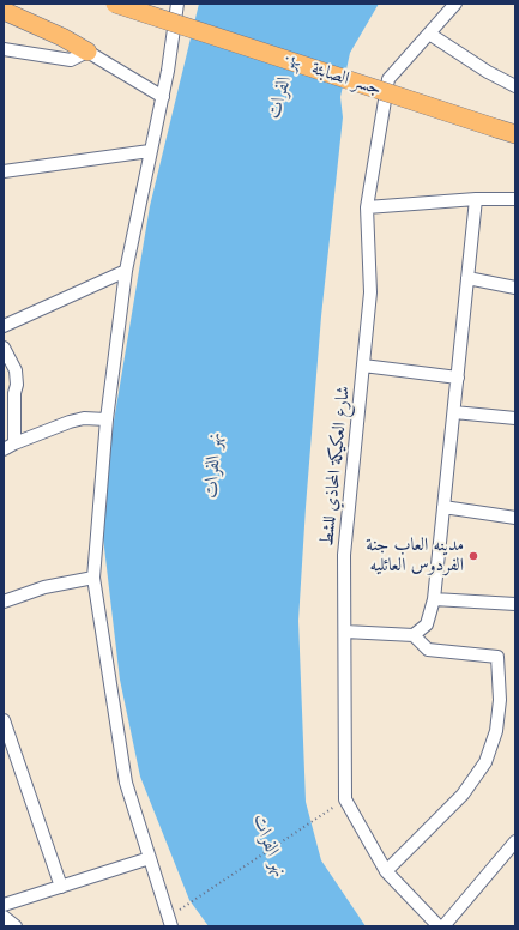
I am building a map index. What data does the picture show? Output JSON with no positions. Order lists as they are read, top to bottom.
{
  "streets": {
    "main road": ["جسر الصابئة"],
    "street": ["شارع العكيكة المحاذي للشط"]
  },
  "water": ["نهر الفرات"],
  "places": ["مدينه العاب جنة الفردوس العائليه"]
}
